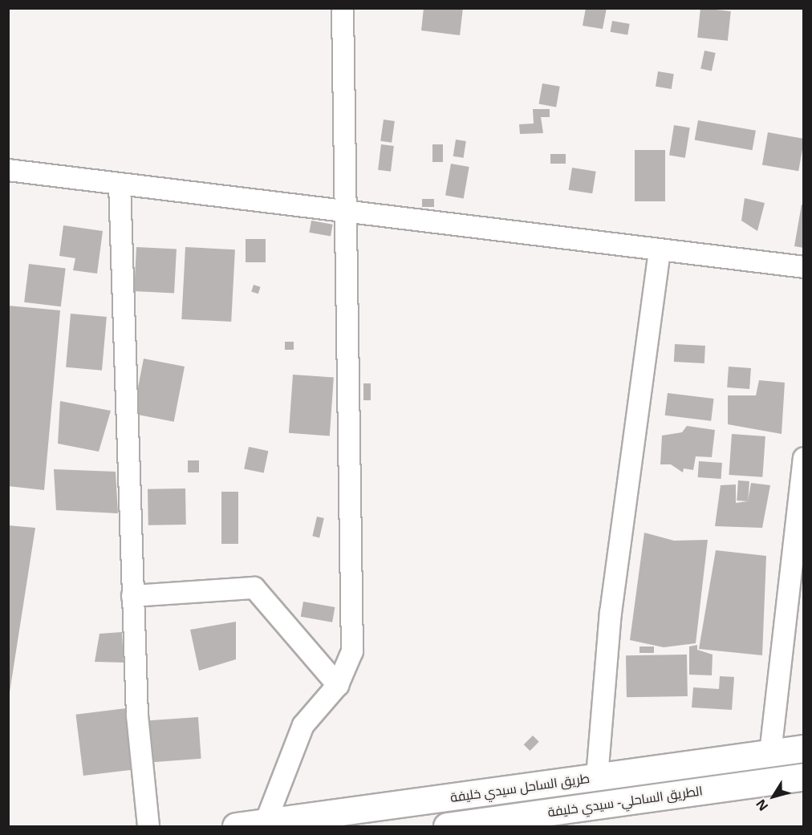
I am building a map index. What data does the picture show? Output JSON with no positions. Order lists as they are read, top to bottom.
{
  "streets": {
    "highway": ["طريق الساحل سيدي خليفة", "الطريق الساحلي- سيدي خليفة"]
  },
  "north": "bottom left"
}
